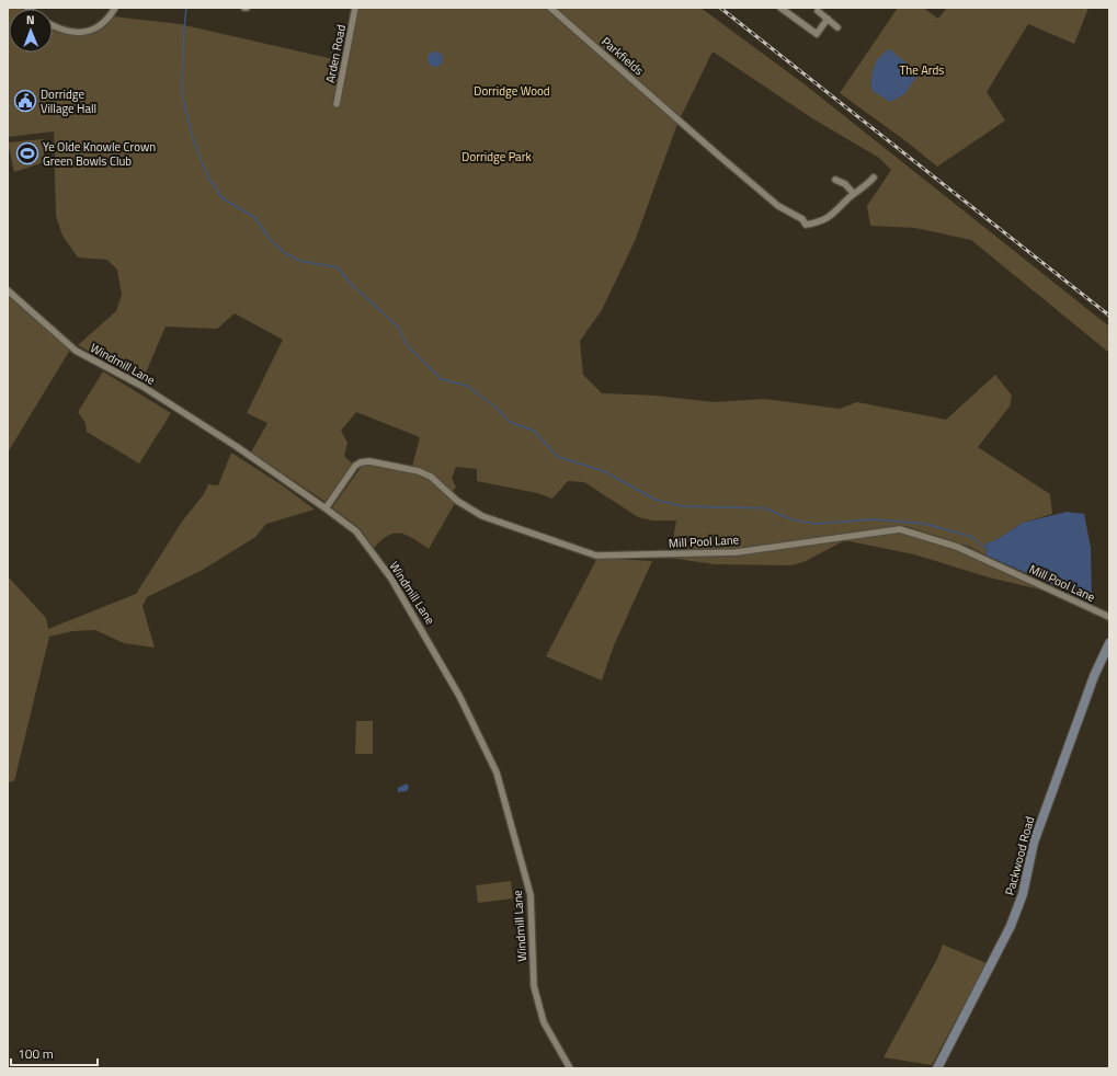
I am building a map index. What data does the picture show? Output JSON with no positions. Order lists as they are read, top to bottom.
{
  "streets": {
    "street": [
      "Arden Road",
      "Parkfields",
      "Windmill Lane",
      "Mill Pool Lane",
      "Packwood Road"
    ]
  },
  "crossings": [
    ["Windmill Lane", "Mill Pool Lane"]
  ],
  "parks": ["The Ards", "Dorridge Wood", "Dorridge Park"],
  "places": {
    "public building": ["Dorridge Village Hall"],
    "sports": ["Ye Olde Knowle Crown Green Bowls Club"]
  },
  "scale_bar": "100 m",
  "north": "top"
}
